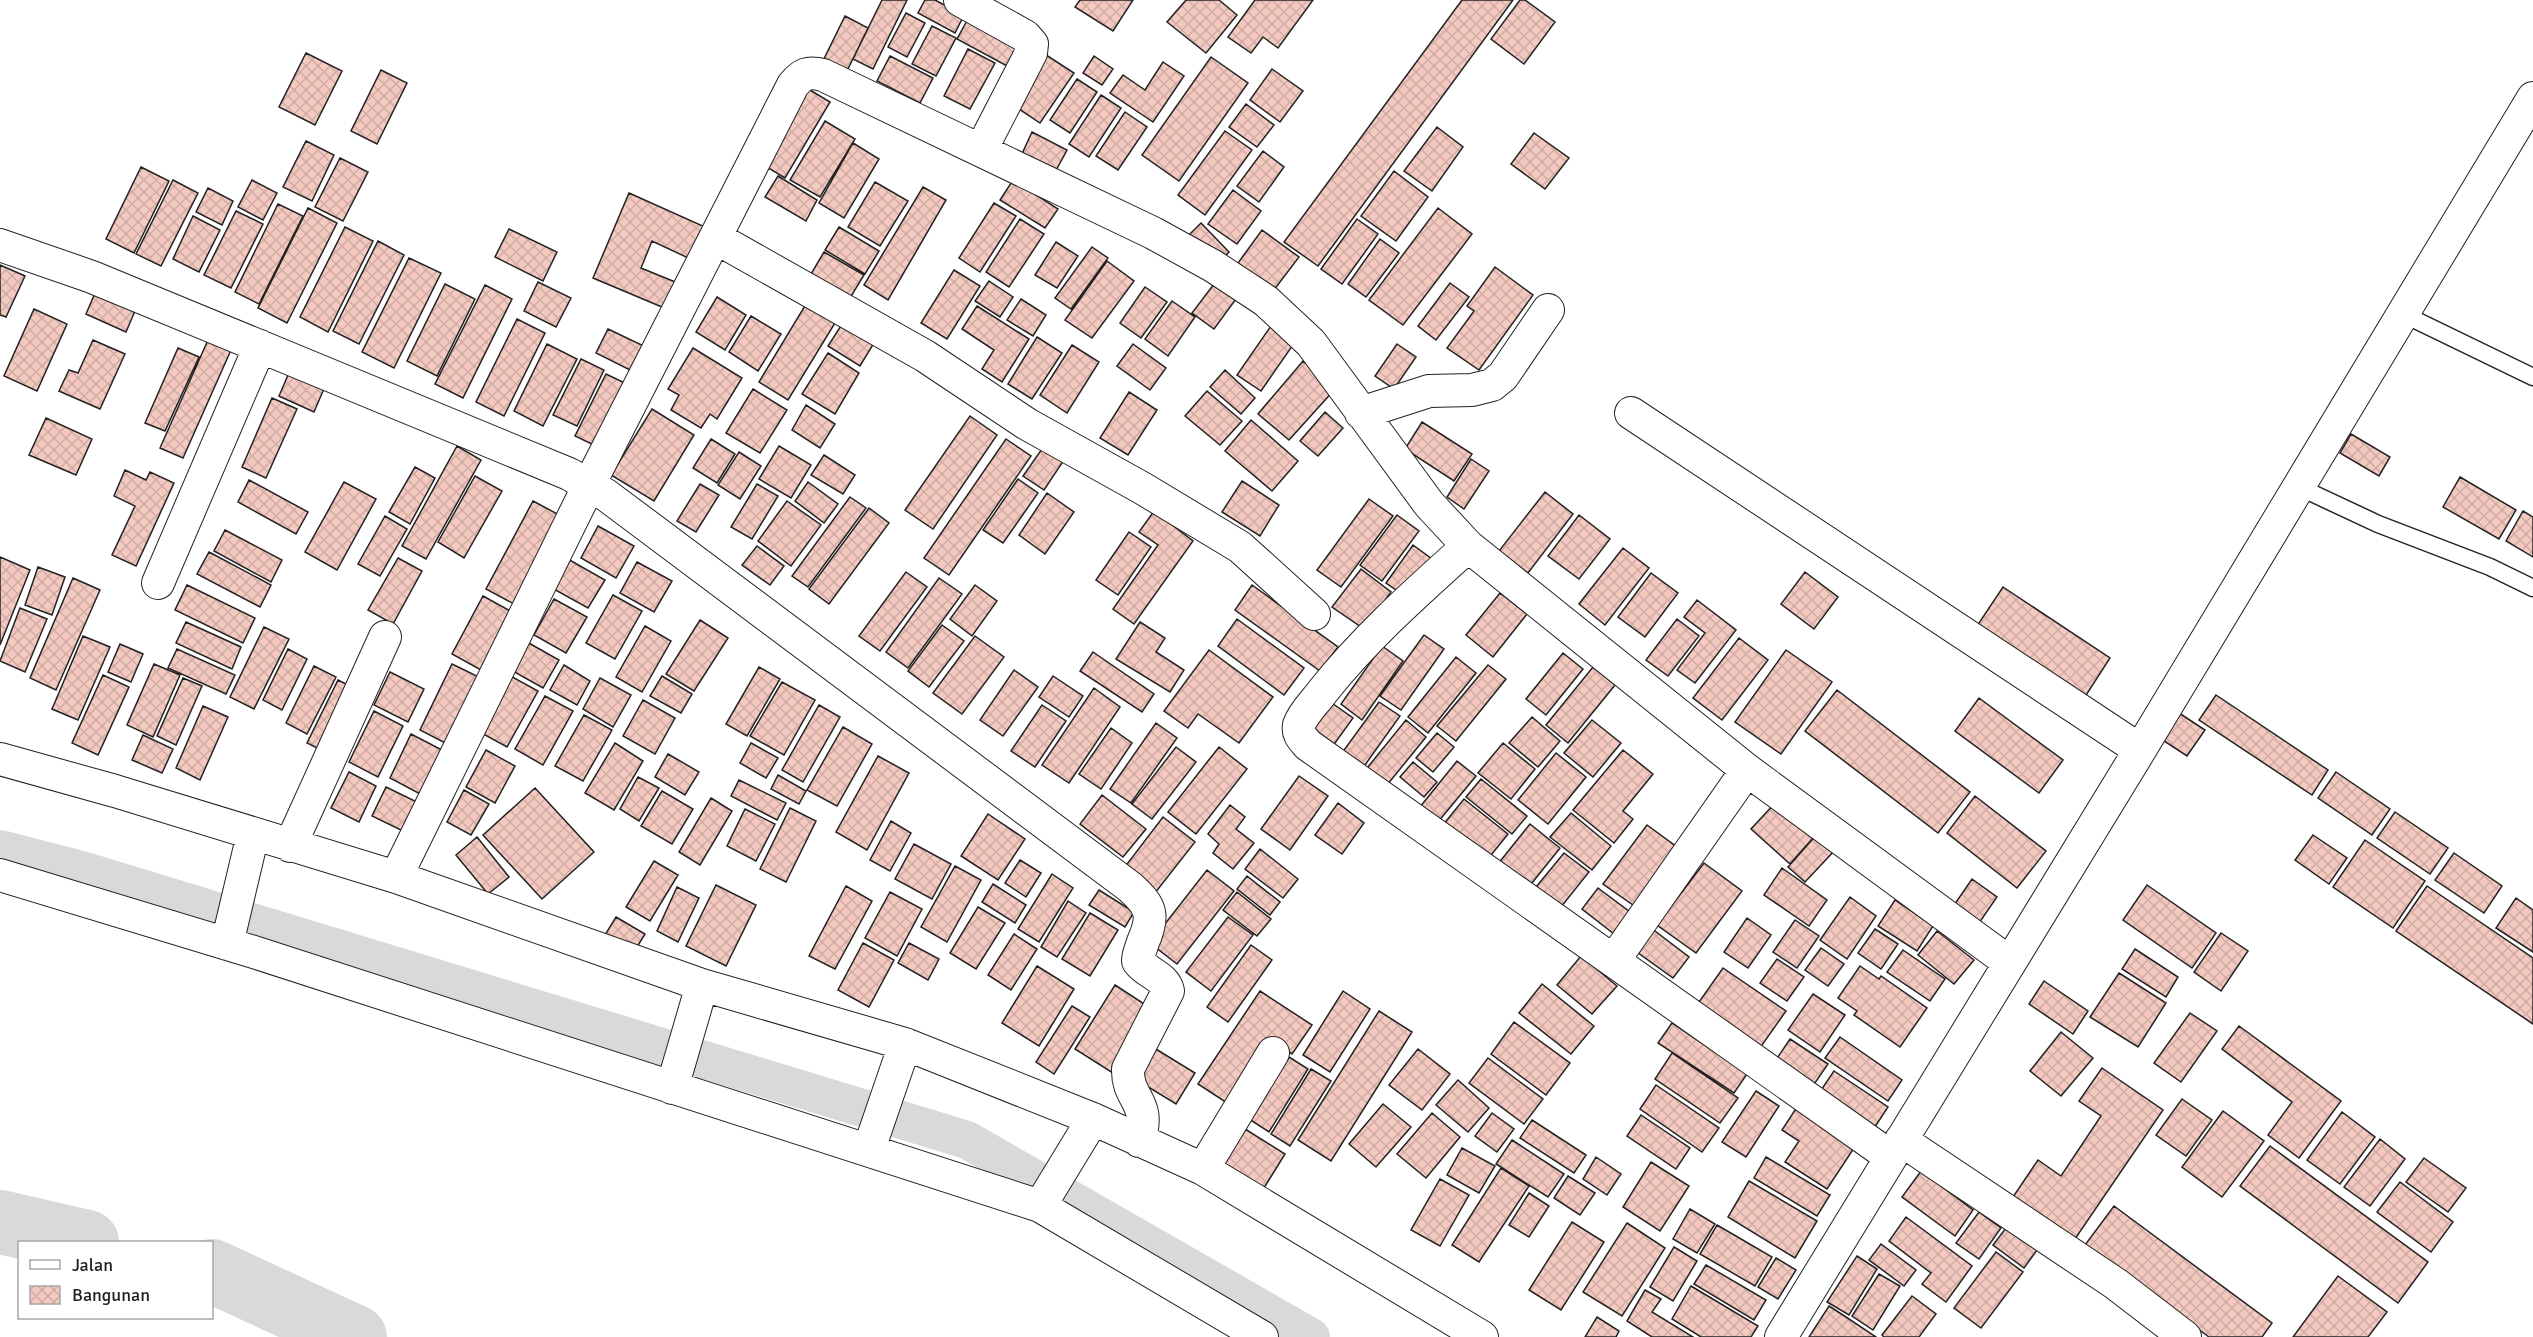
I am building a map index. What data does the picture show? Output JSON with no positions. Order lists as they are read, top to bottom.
{
  "legend": ["Jalan", "Bangunan"]
}
